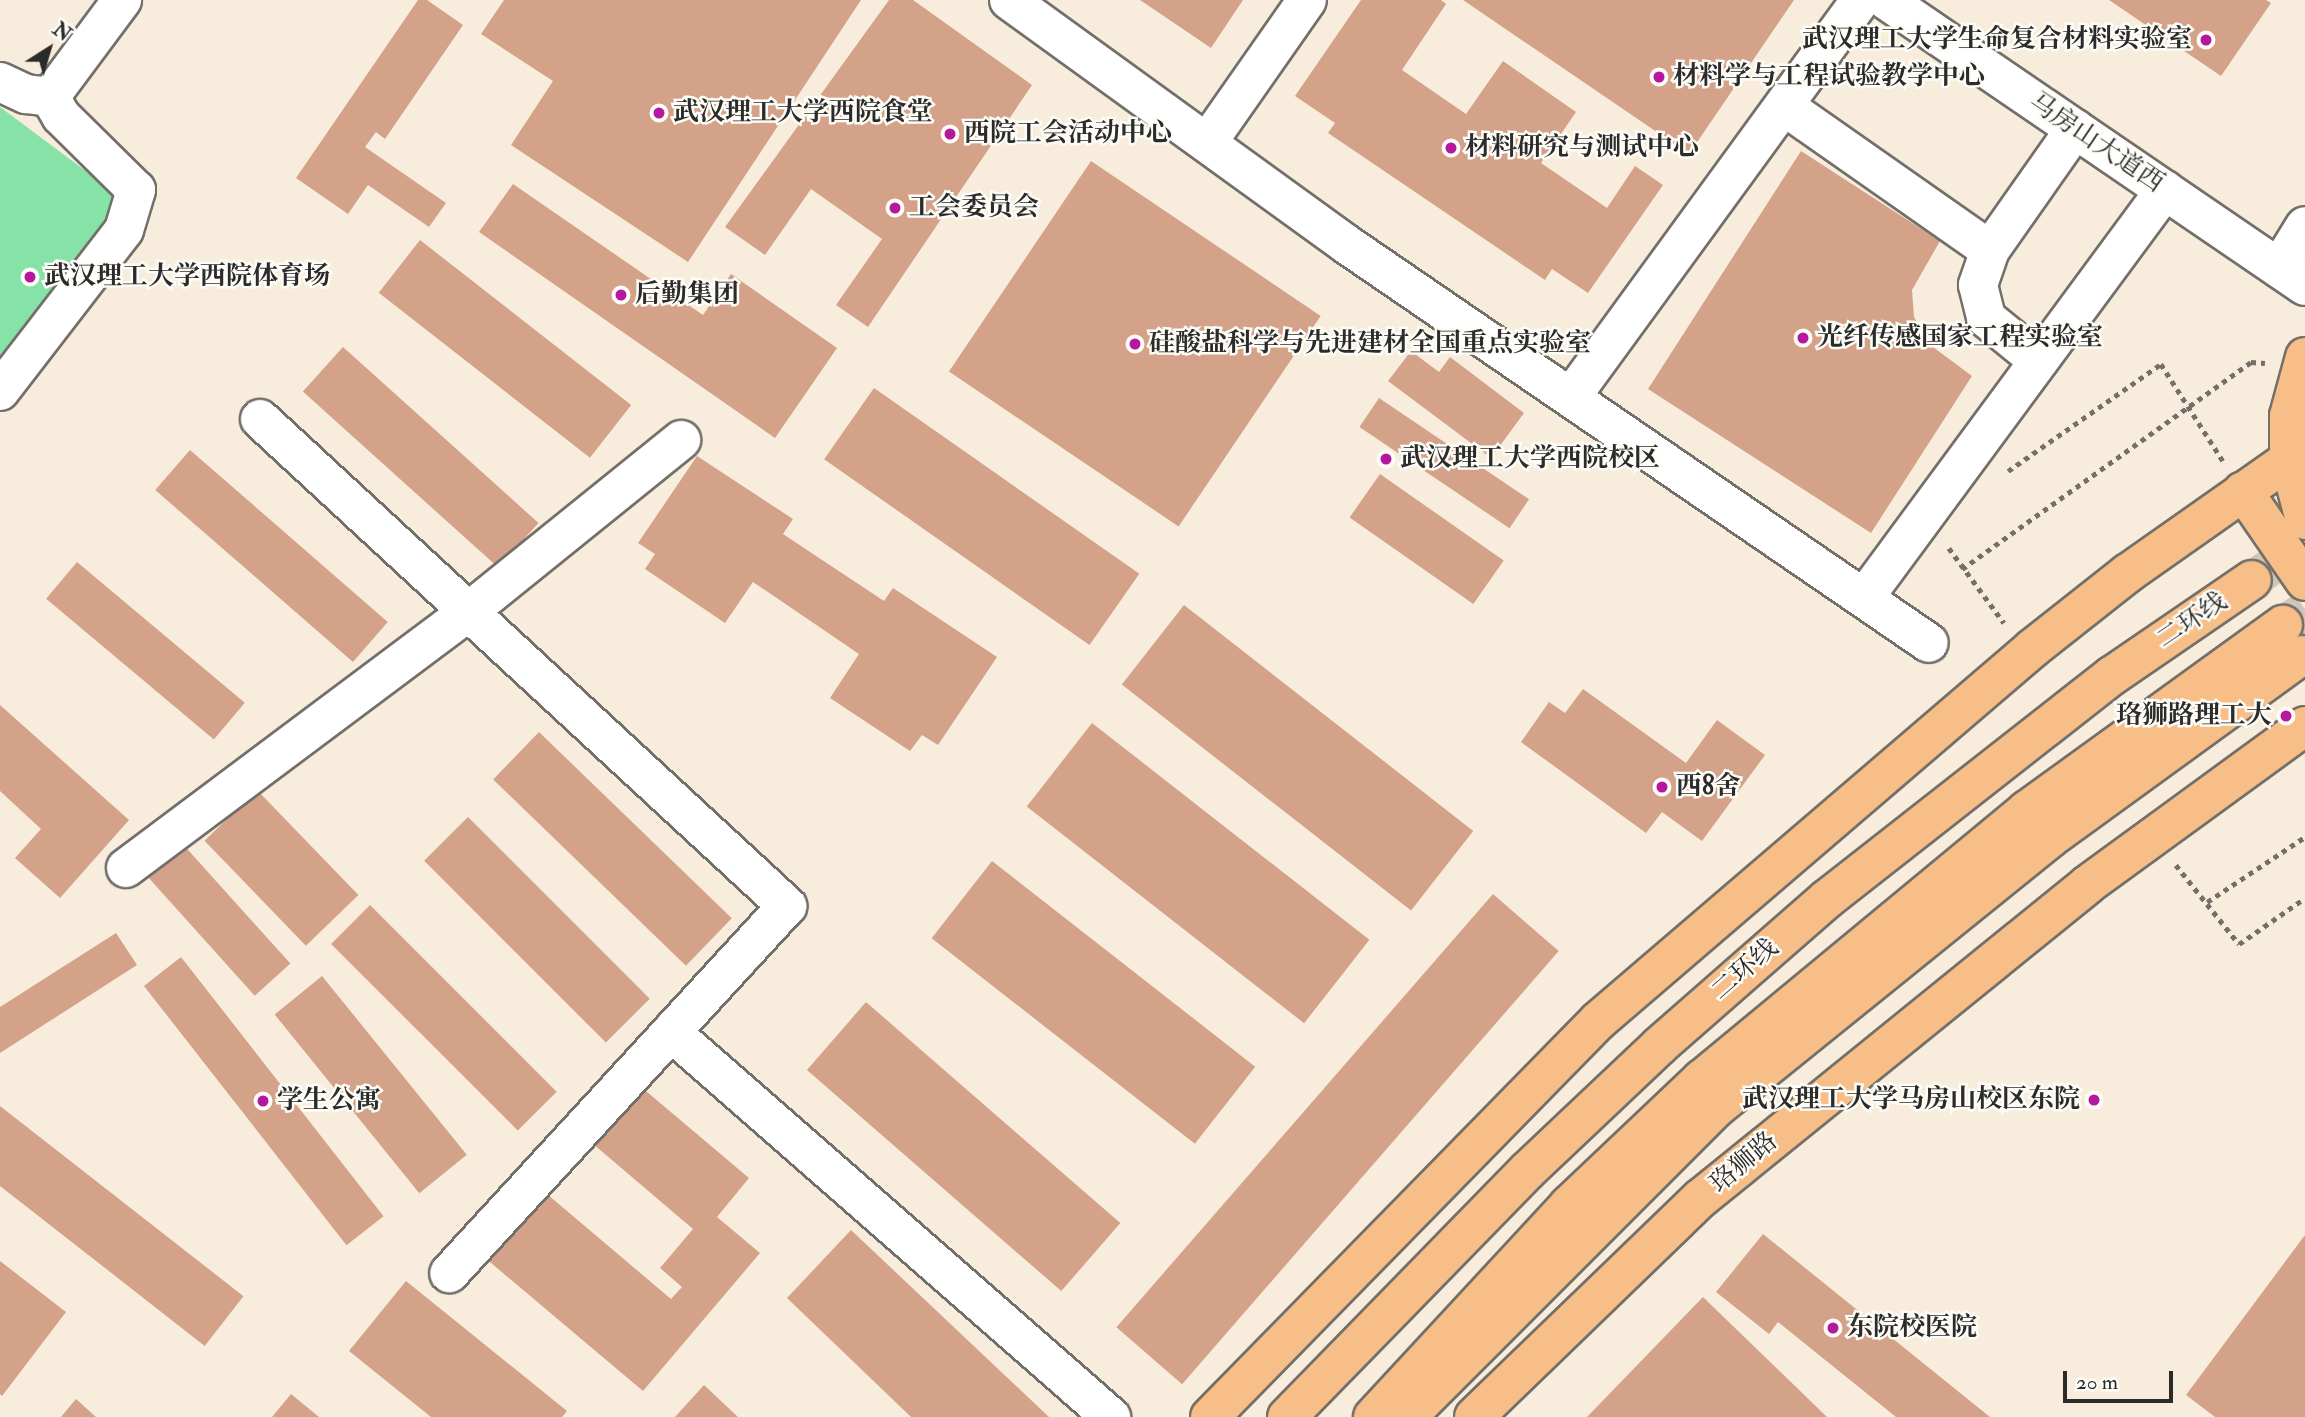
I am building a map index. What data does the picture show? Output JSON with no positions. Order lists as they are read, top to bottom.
{
  "streets": {
    "main road": ["二环线", "珞狮路"],
    "street": ["马房山大道西"]
  },
  "places": [
    "武汉理工大学生命复合材料实验室",
    "材料学与工程试验教学中心",
    "武汉理工大学西院食堂",
    "西院工会活动中心",
    "材料研究与测试中心",
    "工会委员会",
    "武汉理工大学西院体育场",
    "后勤集团",
    "光纤传感国家工程实验室",
    "硅酸盐科学与先进建材全国重点实验室",
    "武汉理工大学西院校区",
    "珞狮路理工大",
    "西8舍",
    "武汉理工大学马房山校区东院",
    "学生公寓",
    "东院校医院"
  ],
  "scale_bar": "20 m",
  "north": "top right"
}
